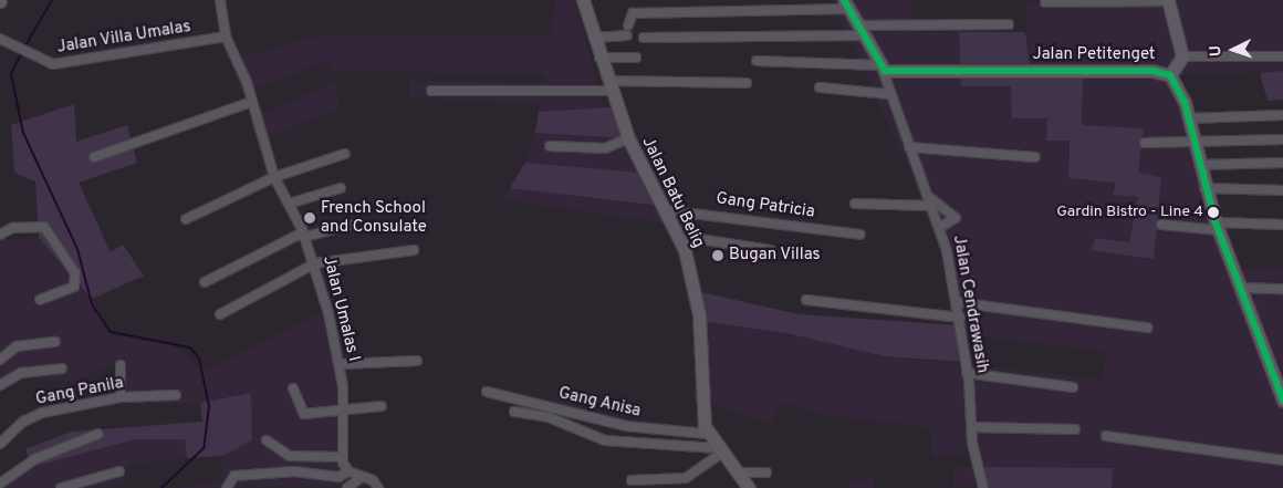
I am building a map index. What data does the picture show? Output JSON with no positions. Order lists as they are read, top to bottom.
{
  "streets": {
    "main road": ["Jalan Petitenget", "Jalan Batu Belig"],
    "street": [
      "Jalan Villa Umalas",
      "Gang Patricia",
      "Jalan Cendrawasih",
      "Jalan Umalas I",
      "Gang Panila",
      "Gang Anisa"
    ]
  },
  "crossings": [
    ["Jalan Villa Umalas", "Jalan Umalas I"],
    ["Jalan Petitenget", "Jalan Cendrawasih"],
    ["Jalan Batu Belig", "Gang Patricia"],
    ["Jalan Batu Belig", "Gang Anisa"]
  ],
  "places": ["Gardin Bistro - Line 4", "French School and Consulate", "Bugan Villas"],
  "north": "left"
}
